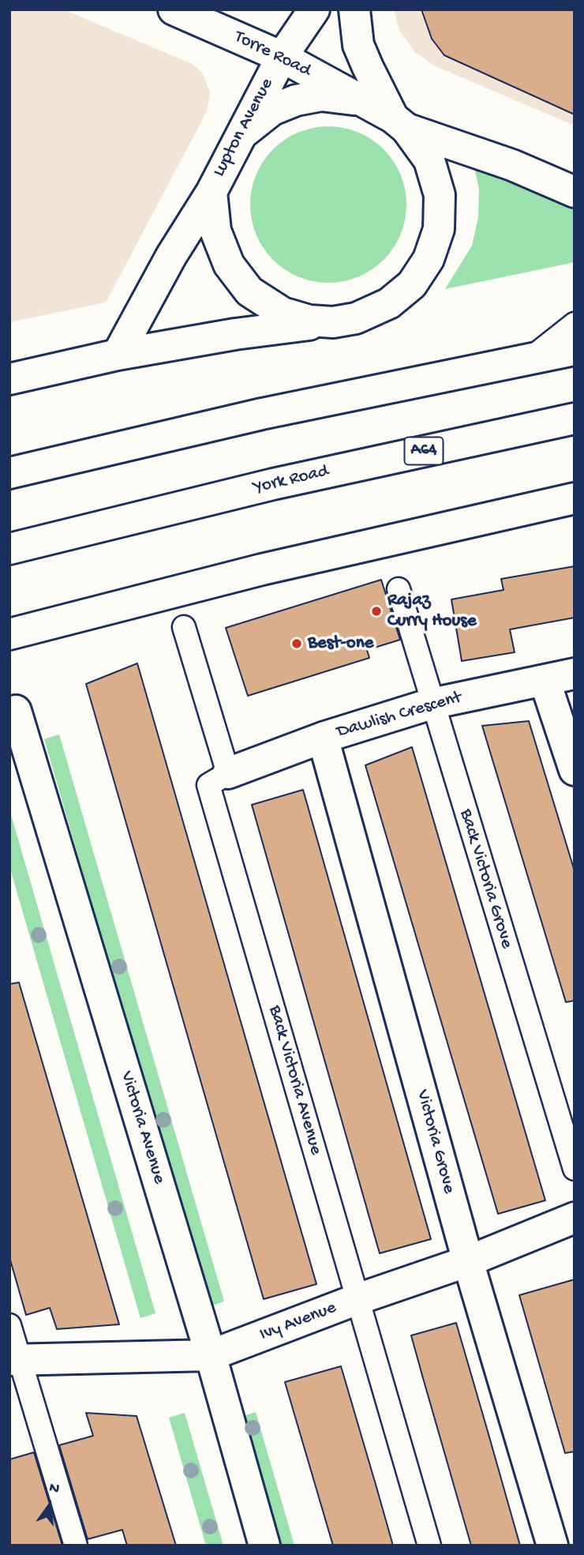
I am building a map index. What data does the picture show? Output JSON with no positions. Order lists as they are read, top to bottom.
{
  "streets": {
    "main road": [
      "Torre Road",
      "Lupton Avenue",
      "A64",
      "York Road",
      "Dawlish Crescent",
      "Victoria Avenue",
      "Victoria Grove",
      "Ivy Avenue"
    ],
    "lane": ["Back Victoria Grove", "Back Victoria Avenue"]
  },
  "crossings": [
    ["Torre Road", "Lupton Avenue"],
    ["Dawlish Crescent", "Back Victoria Grove"],
    ["Dawlish Crescent", "Back Victoria Avenue"],
    ["Dawlish Crescent", "Victoria Grove"],
    ["Back Victoria Avenue", "Ivy Avenue"],
    ["Victoria Avenue", "Ivy Avenue"],
    ["Victoria Grove", "Ivy Avenue"]
  ],
  "places": ["Rajaz Curry House", "Best-one"],
  "north": "top"
}
